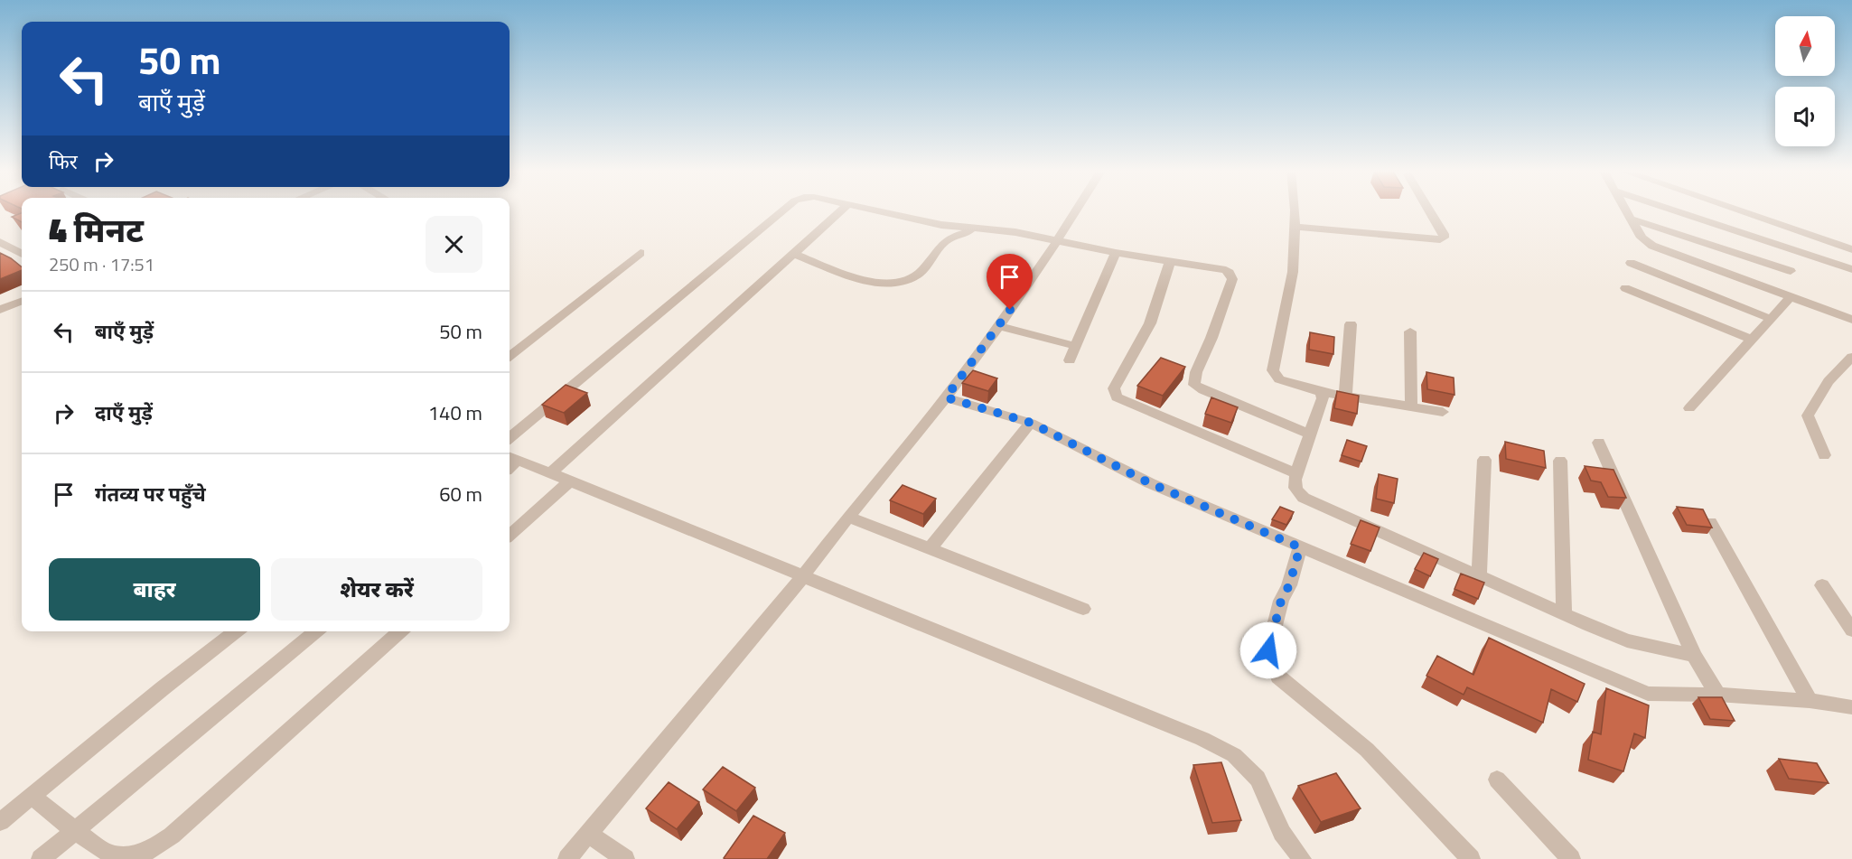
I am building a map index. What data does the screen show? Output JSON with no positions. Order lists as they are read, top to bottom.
{
  "north": "top",
  "page": {
    "turn": ["50 m", "बाएँ मुड़ें"],
    "then": "फिर",
    "heading": ["4 मिनट", "250 m · 17:51"],
    "list": [
      {
        "name": "बाएँ मुड़ें",
        "value": "50 m"
      },
      {
        "name": "दाएँ मुड़ें",
        "value": "140 m"
      },
      {
        "name": "गंतव्य पर पहुँचे",
        "value": "60 m"
      }
    ],
    "buttons": ["बाहर", "शेयर करें"]
  }
}
